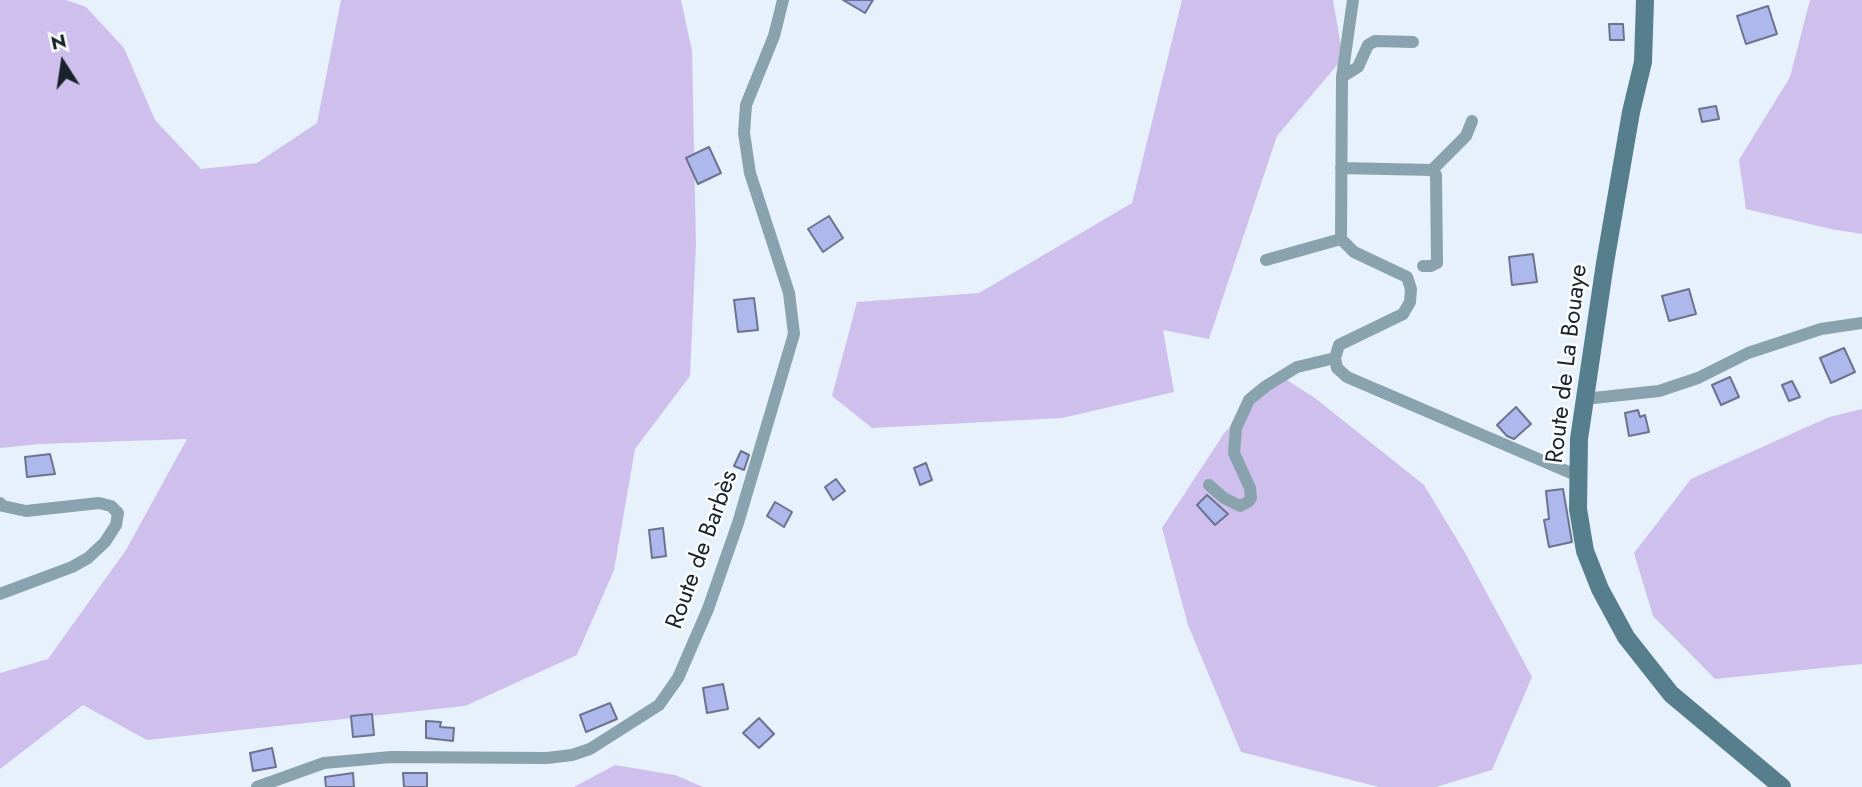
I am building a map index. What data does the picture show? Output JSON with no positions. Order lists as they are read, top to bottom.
{
  "streets": {
    "main road": ["Route de La Bouaye"],
    "street": ["Route de Barbès"]
  },
  "north": "top"
}
